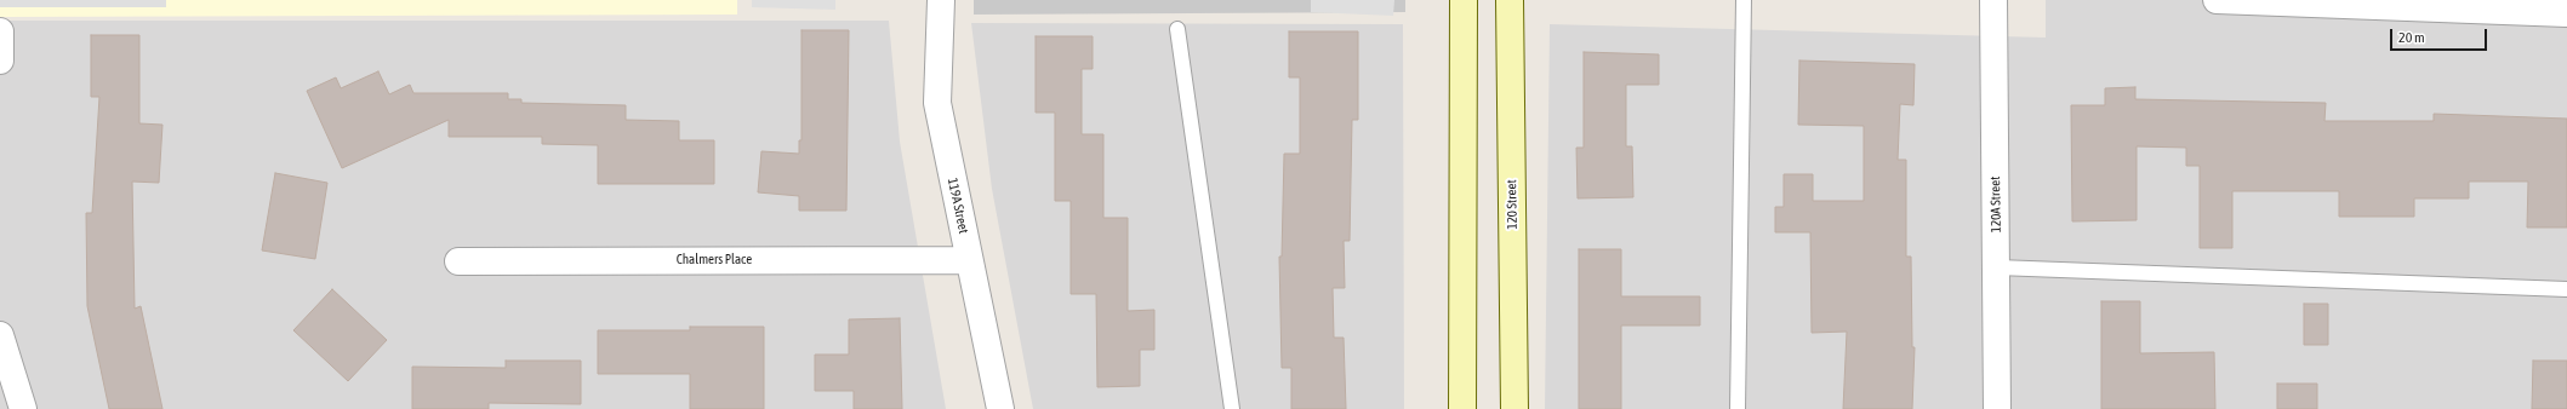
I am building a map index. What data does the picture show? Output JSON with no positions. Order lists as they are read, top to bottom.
{
  "streets": {
    "main road": ["120 Street"],
    "street": ["120A Street", "119A Street", "Chalmers Place"]
  },
  "crossings": [
    ["119A Street", "Chalmers Place"]
  ],
  "scale_bar": "20 m"
}
